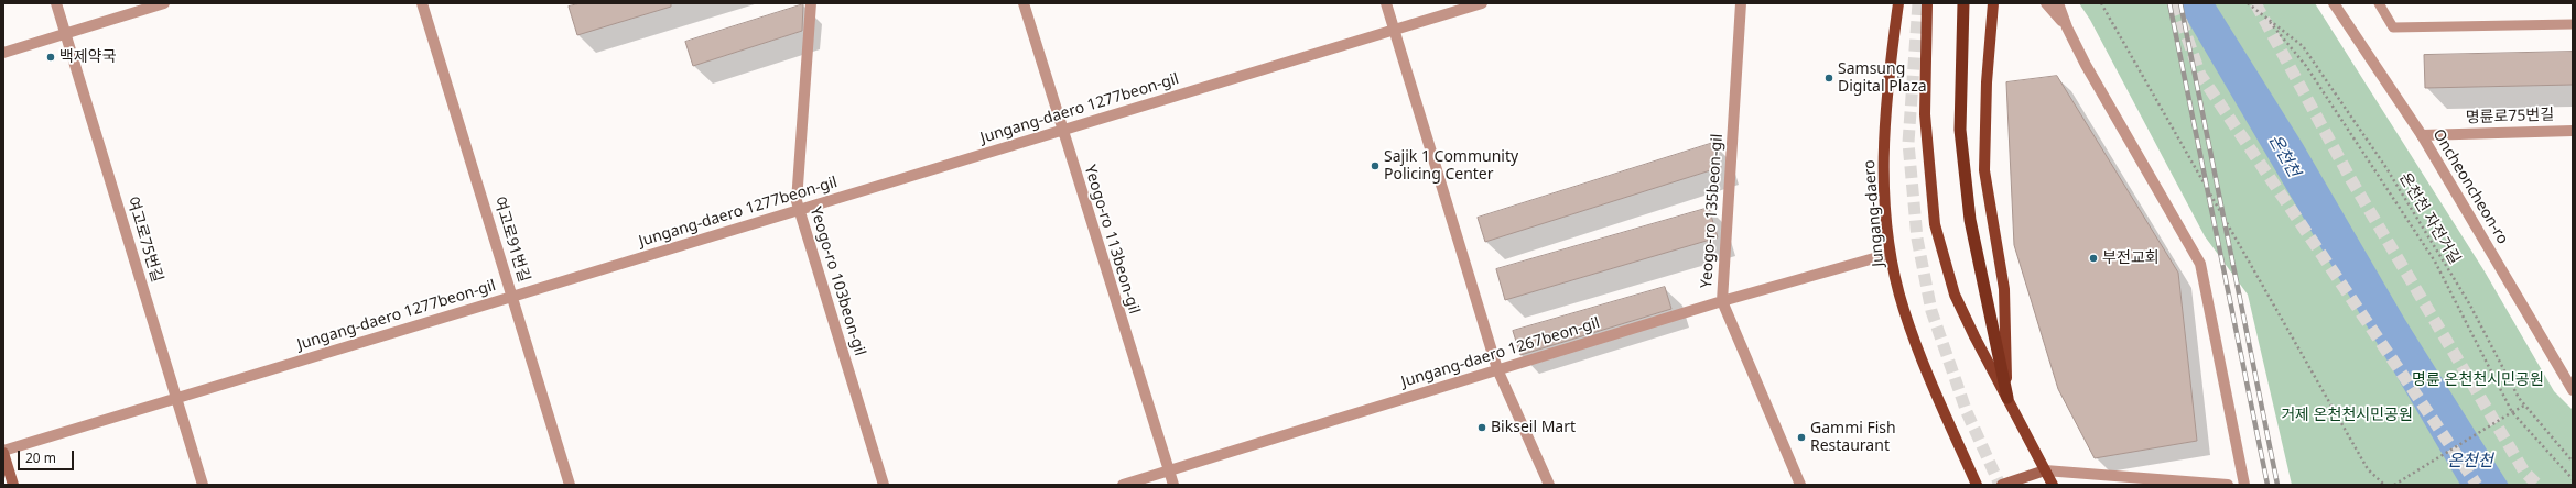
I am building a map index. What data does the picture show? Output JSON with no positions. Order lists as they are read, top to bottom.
{
  "streets": {
    "main road": ["Jungang-daero"],
    "street": [
      "Jungang-daero 1277beon-gil",
      "명륜로75번길",
      "Oncheoncheon-ro",
      "Yeogo-ro 135beon-gil",
      "여고로75번길",
      "여고로91번길",
      "Yeogo-ro 113beon-gil",
      "Yeogo-ro 103beon-gil",
      "Jungang-daero 1267beon-gil"
    ],
    "path": ["온천천 자전거길"]
  },
  "crossings": [
    ["Jungang-daero 1277beon-gil", "여고로75번길"],
    ["Jungang-daero 1277beon-gil", "여고로91번길"],
    ["Jungang-daero 1277beon-gil", "Yeogo-ro 113beon-gil"],
    ["Jungang-daero 1277beon-gil", "Yeogo-ro 103beon-gil"],
    ["명륜로75번길", "Oncheoncheon-ro"],
    ["Yeogo-ro 135beon-gil", "Jungang-daero 1267beon-gil"],
    ["Jungang-daero", "Jungang-daero 1267beon-gil"],
    ["Yeogo-ro 113beon-gil", "Jungang-daero 1267beon-gil"]
  ],
  "water": ["온천천"],
  "parks": ["명륜 온천천시민공원", "거제 온천천시민공원"],
  "places": [
    "백제약국",
    "Samsung Digital Plaza",
    "Sajik 1 Community Policing Center",
    "부전교회",
    "Bikseil Mart",
    "Gammi Fish Restaurant"
  ],
  "scale_bar": "20 m"
}
